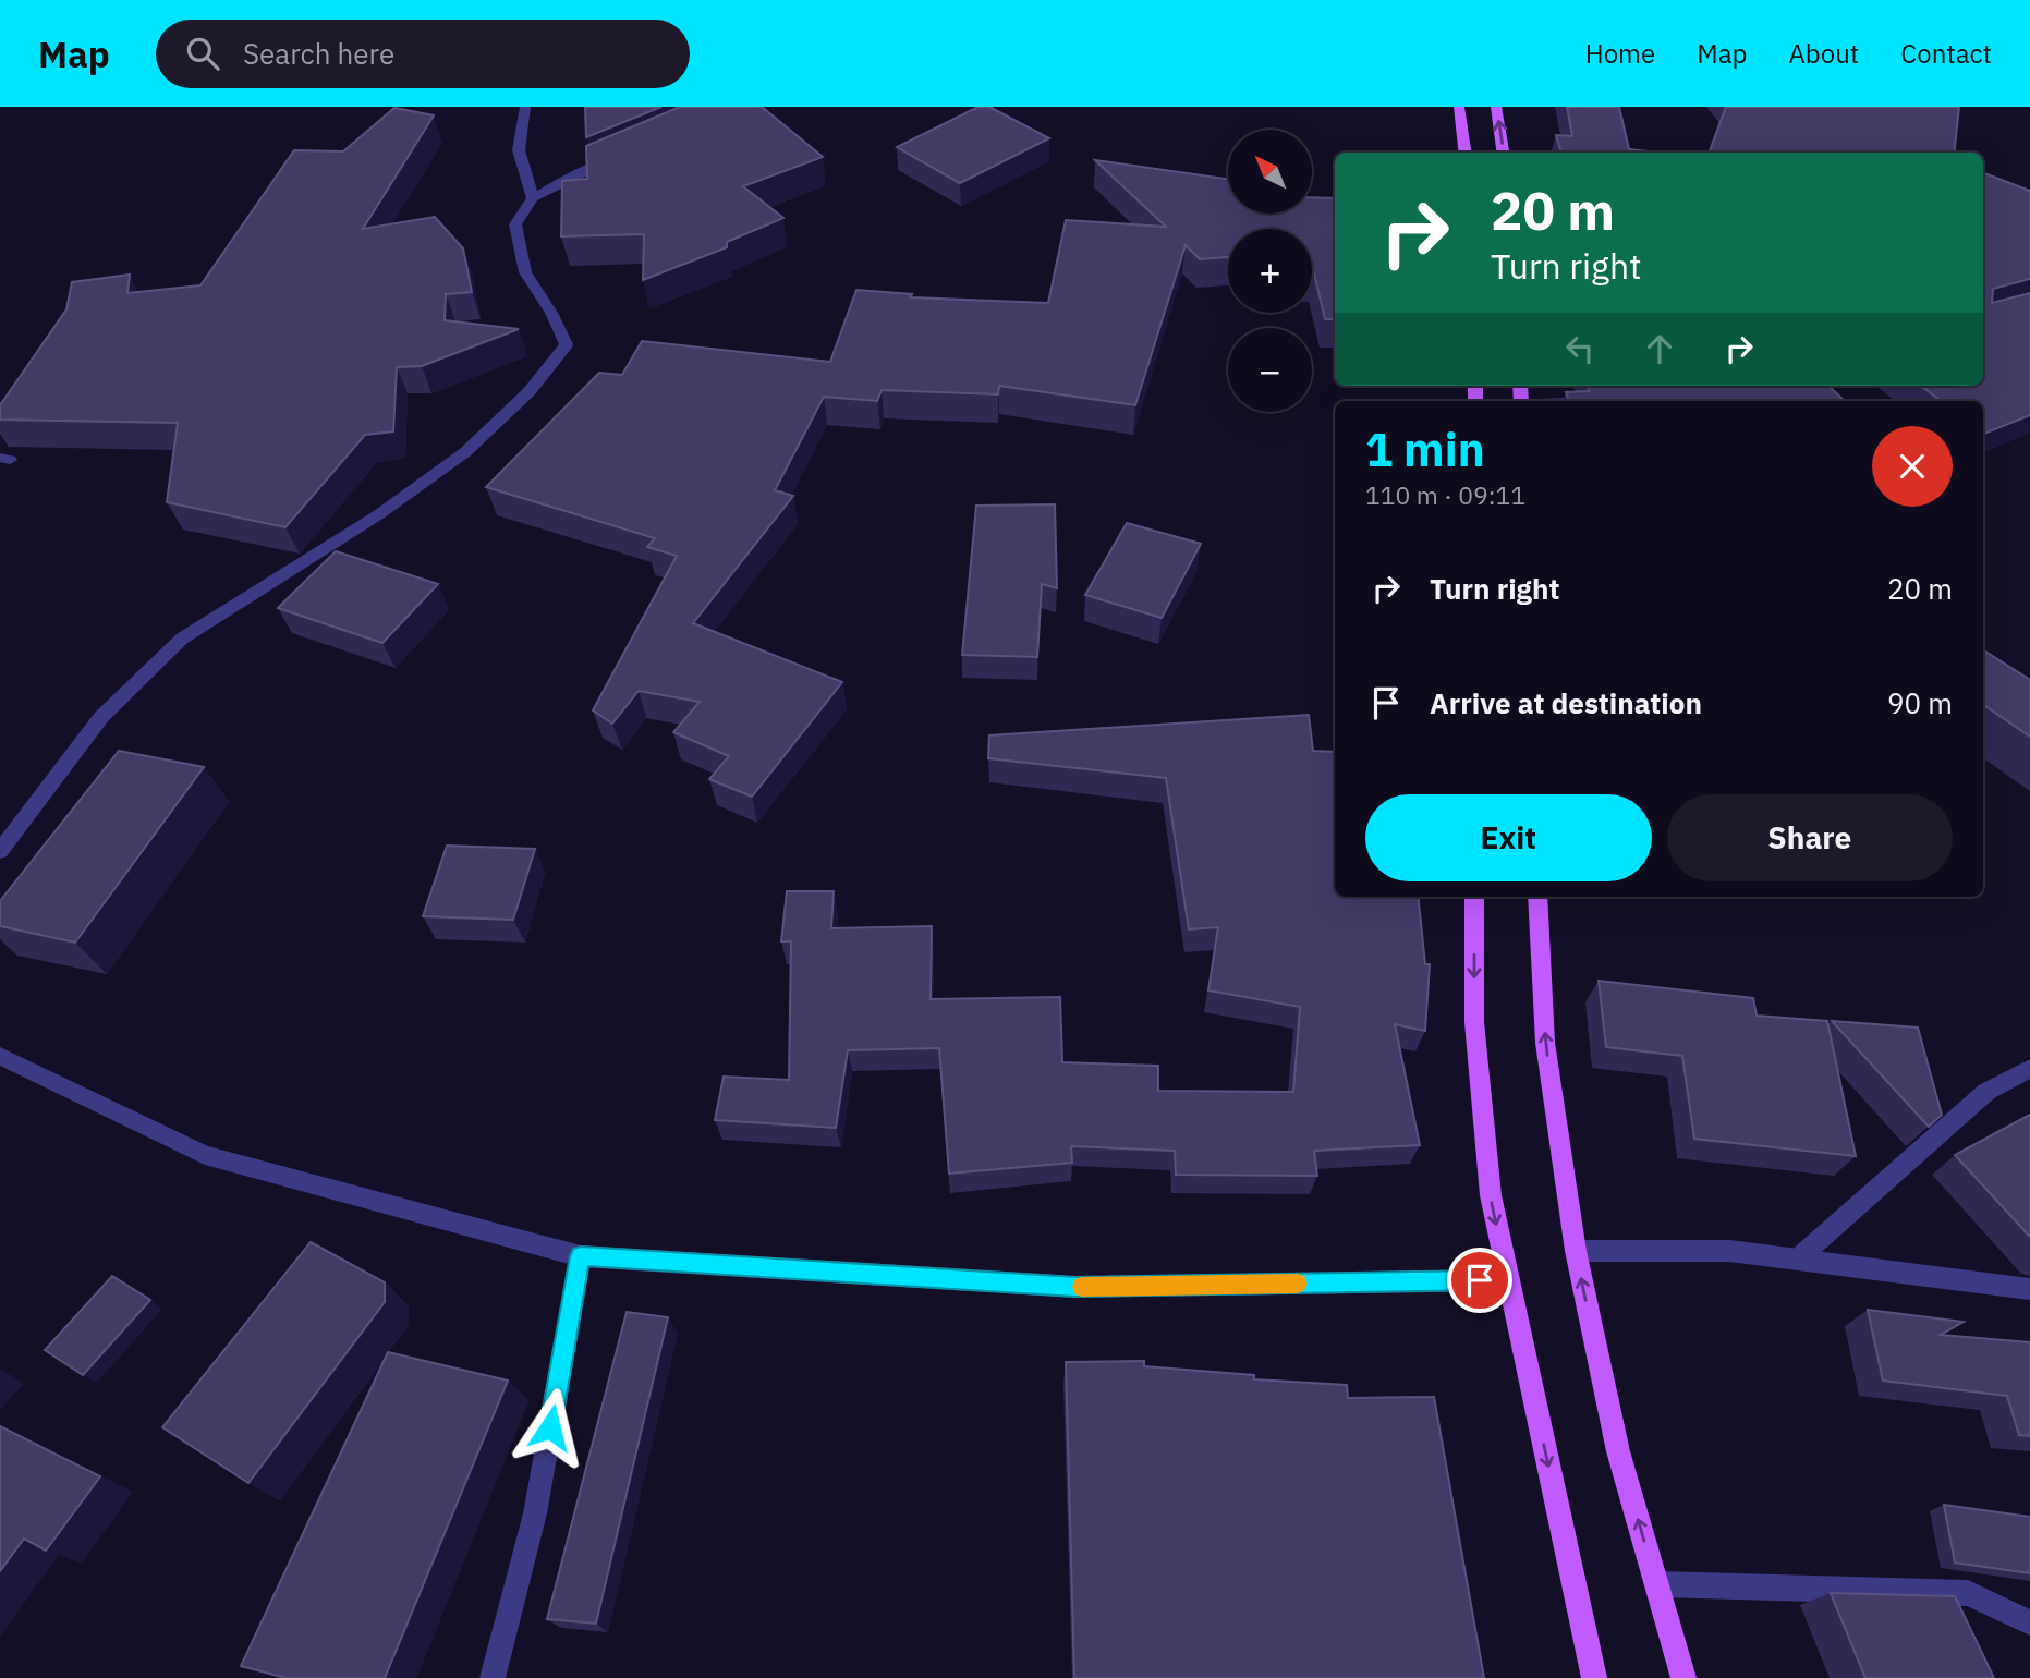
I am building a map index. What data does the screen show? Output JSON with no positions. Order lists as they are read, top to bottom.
{
  "north": "top left",
  "page": {
    "header": "Map",
    "search": "Search here",
    "nav": [
      "Home",
      "Map",
      "About",
      "Contact"
    ],
    "map_buttons": ["+", "−"],
    "turn": ["20 m", "Turn right"],
    "heading": ["1 min", "110 m · 09:11"],
    "list": [
      {
        "name": "Turn right",
        "value": "20 m"
      },
      {
        "name": "Arrive at destination",
        "value": "90 m"
      }
    ],
    "buttons": ["Exit", "Share"]
  }
}
